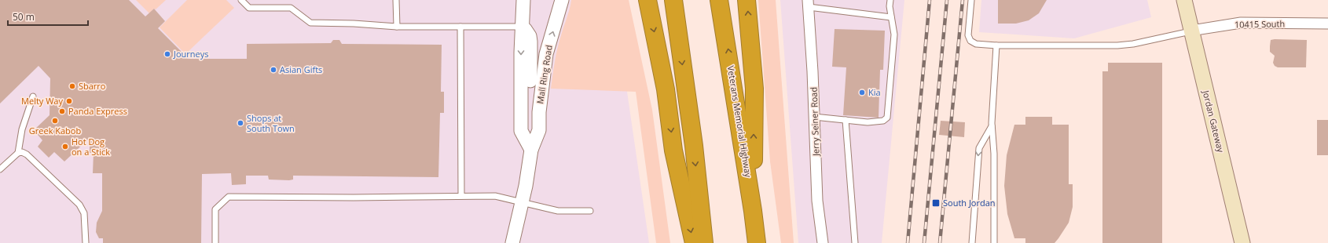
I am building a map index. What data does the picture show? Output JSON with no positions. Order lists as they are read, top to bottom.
{
  "streets": {
    "highway": ["Veterans Memorial Highway"],
    "main road": ["Jordan Gateway"],
    "street": ["10415 South", "Mall Ring Road", "Jerry Seiner Road"]
  },
  "crossings": [
    ["10415 South", "Jordan Gateway"]
  ],
  "places": {
    "other": [
      "Journeys",
      "Asian Gifts",
      "Sbarro",
      "Kia",
      "Melty Way",
      "Panda Express",
      "Greek Kabob",
      "Shops at South Town",
      "Hot Dog on a Stick"
    ],
    "transit": ["South Jordan"]
  },
  "scale_bar": "50 m"
}
